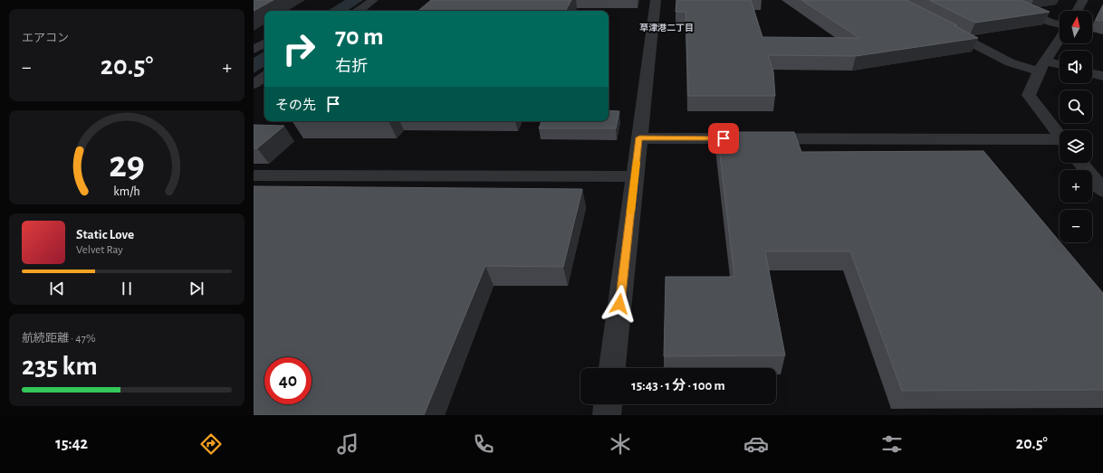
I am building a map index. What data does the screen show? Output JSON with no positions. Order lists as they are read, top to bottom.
{
  "districts": ["草津港二丁目"],
  "north": "top",
  "page": {
    "tile": [
      "エアコン",
      ["航続距離 · 47%", "235 km"]
    ],
    "map_buttons": ["+", "−"],
    "turn": ["70 m", "右折"],
    "heat": ["−", "20.5°", "+"],
    "then": "その先",
    "song": ["Static Love", "Velvet Ray"],
    "limit": "40",
    "trip": "15:43 · 1 分 · 100 m",
    "tabs": ["15:42", "20.5°"],
    "gauge": ["29", "km/h"]
  }
}
